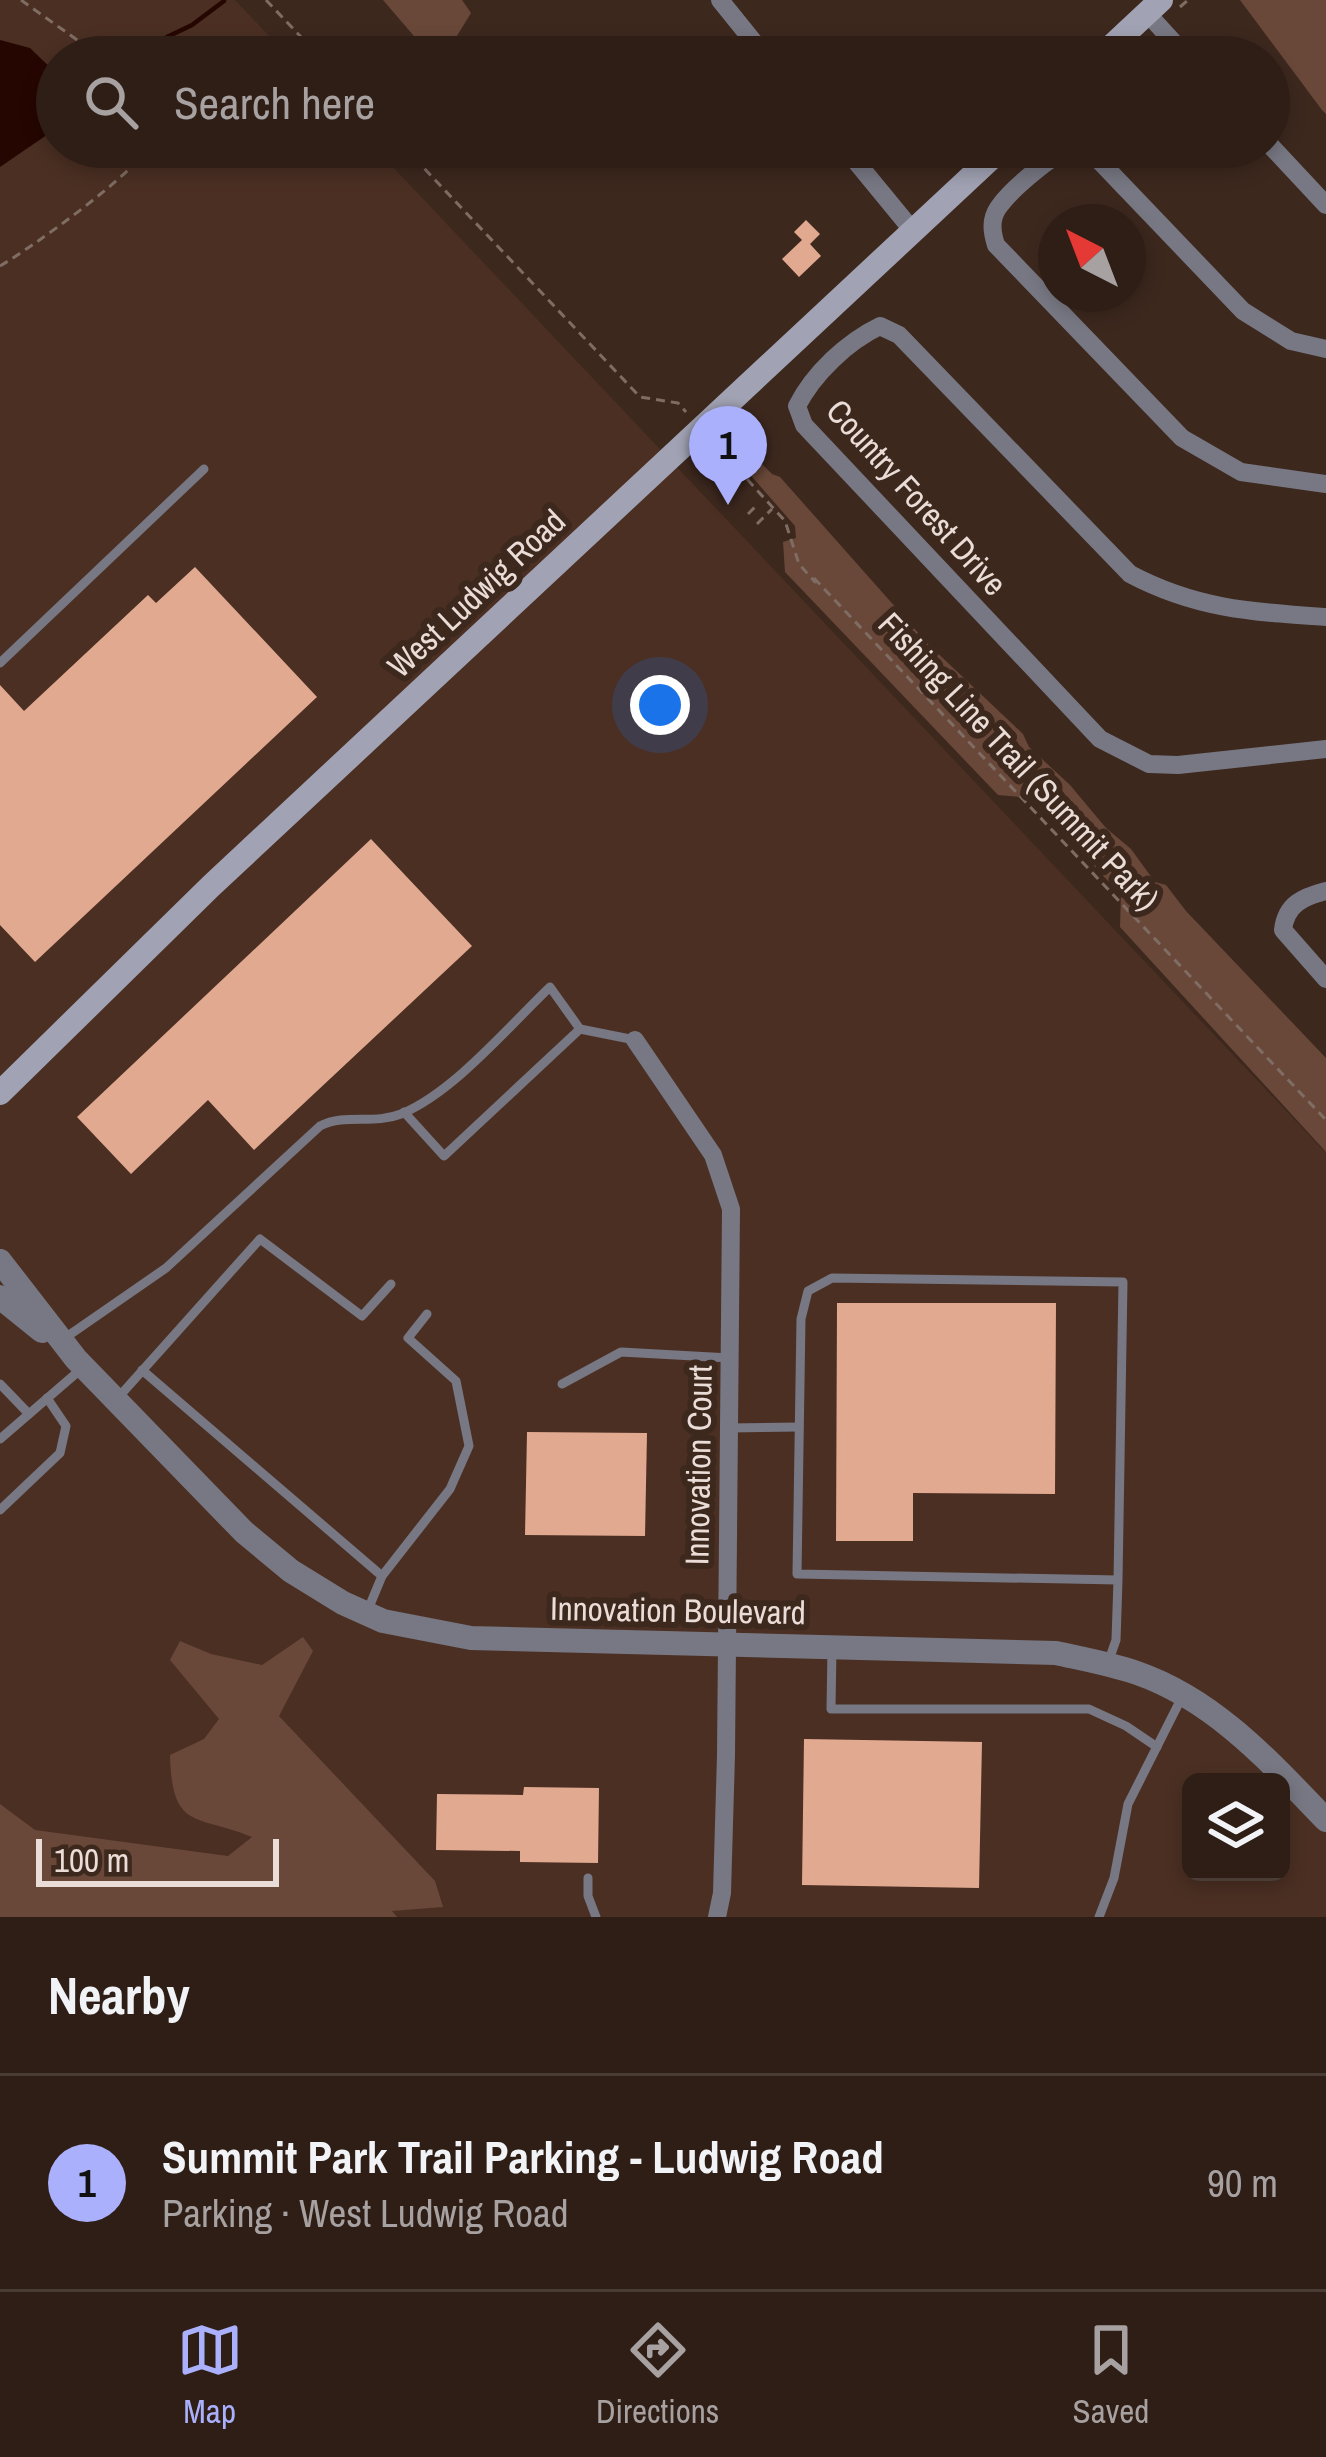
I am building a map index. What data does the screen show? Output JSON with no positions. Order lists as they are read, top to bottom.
{
  "streets": {
    "main road": ["West Ludwig Road"],
    "street": ["Country Forest Drive", "Innovation Court", "Innovation Boulevard"],
    "path": ["Fishing Line Trail (Summit Park)"]
  },
  "crossings": [
    ["Innovation Court", "Innovation Boulevard"]
  ],
  "scale_bar": "100 m",
  "north": "top left",
  "page": {
    "search": "Search here",
    "pins": "1",
    "scale": "100 m",
    "heading": "Nearby",
    "list": [
      {
        "mark": "1",
        "name": "Summit Park Trail Parking - Ludwig Road",
        "note": "Parking · West Ludwig Road",
        "value": "90 m"
      }
    ],
    "nav": ["Map", "Directions", "Saved"]
  }
}
